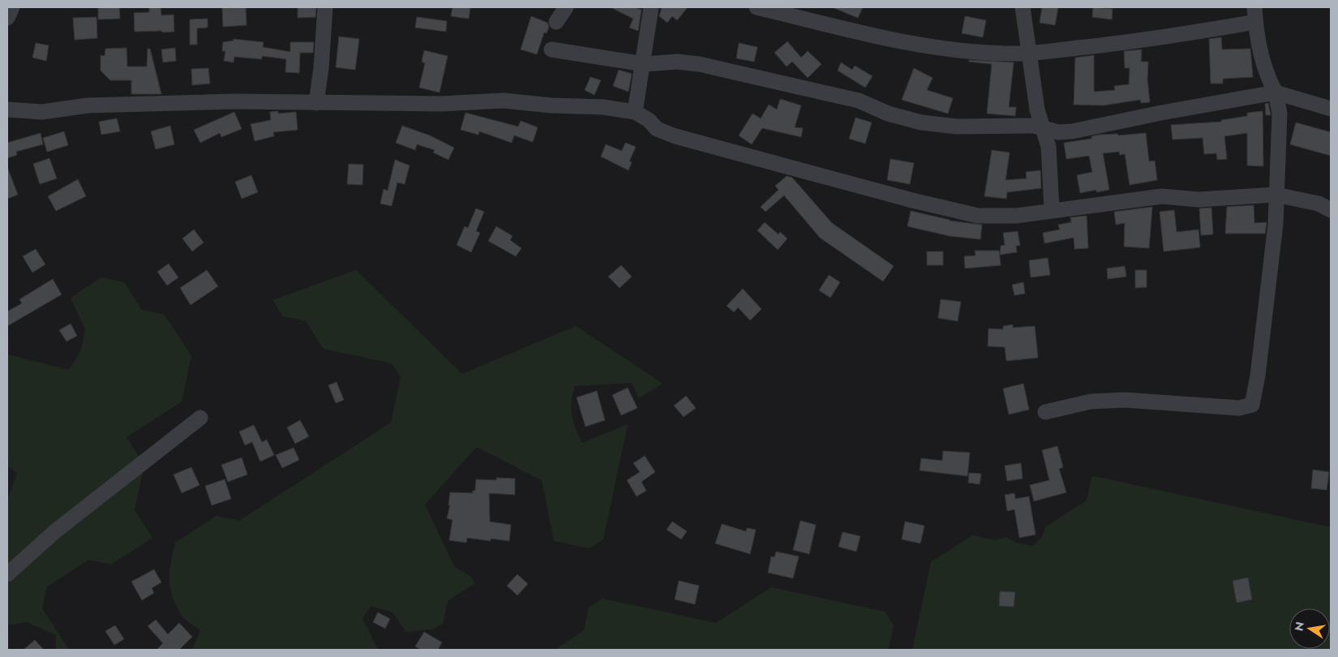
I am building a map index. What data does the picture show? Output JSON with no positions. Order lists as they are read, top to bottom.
{
  "north": "left"
}
